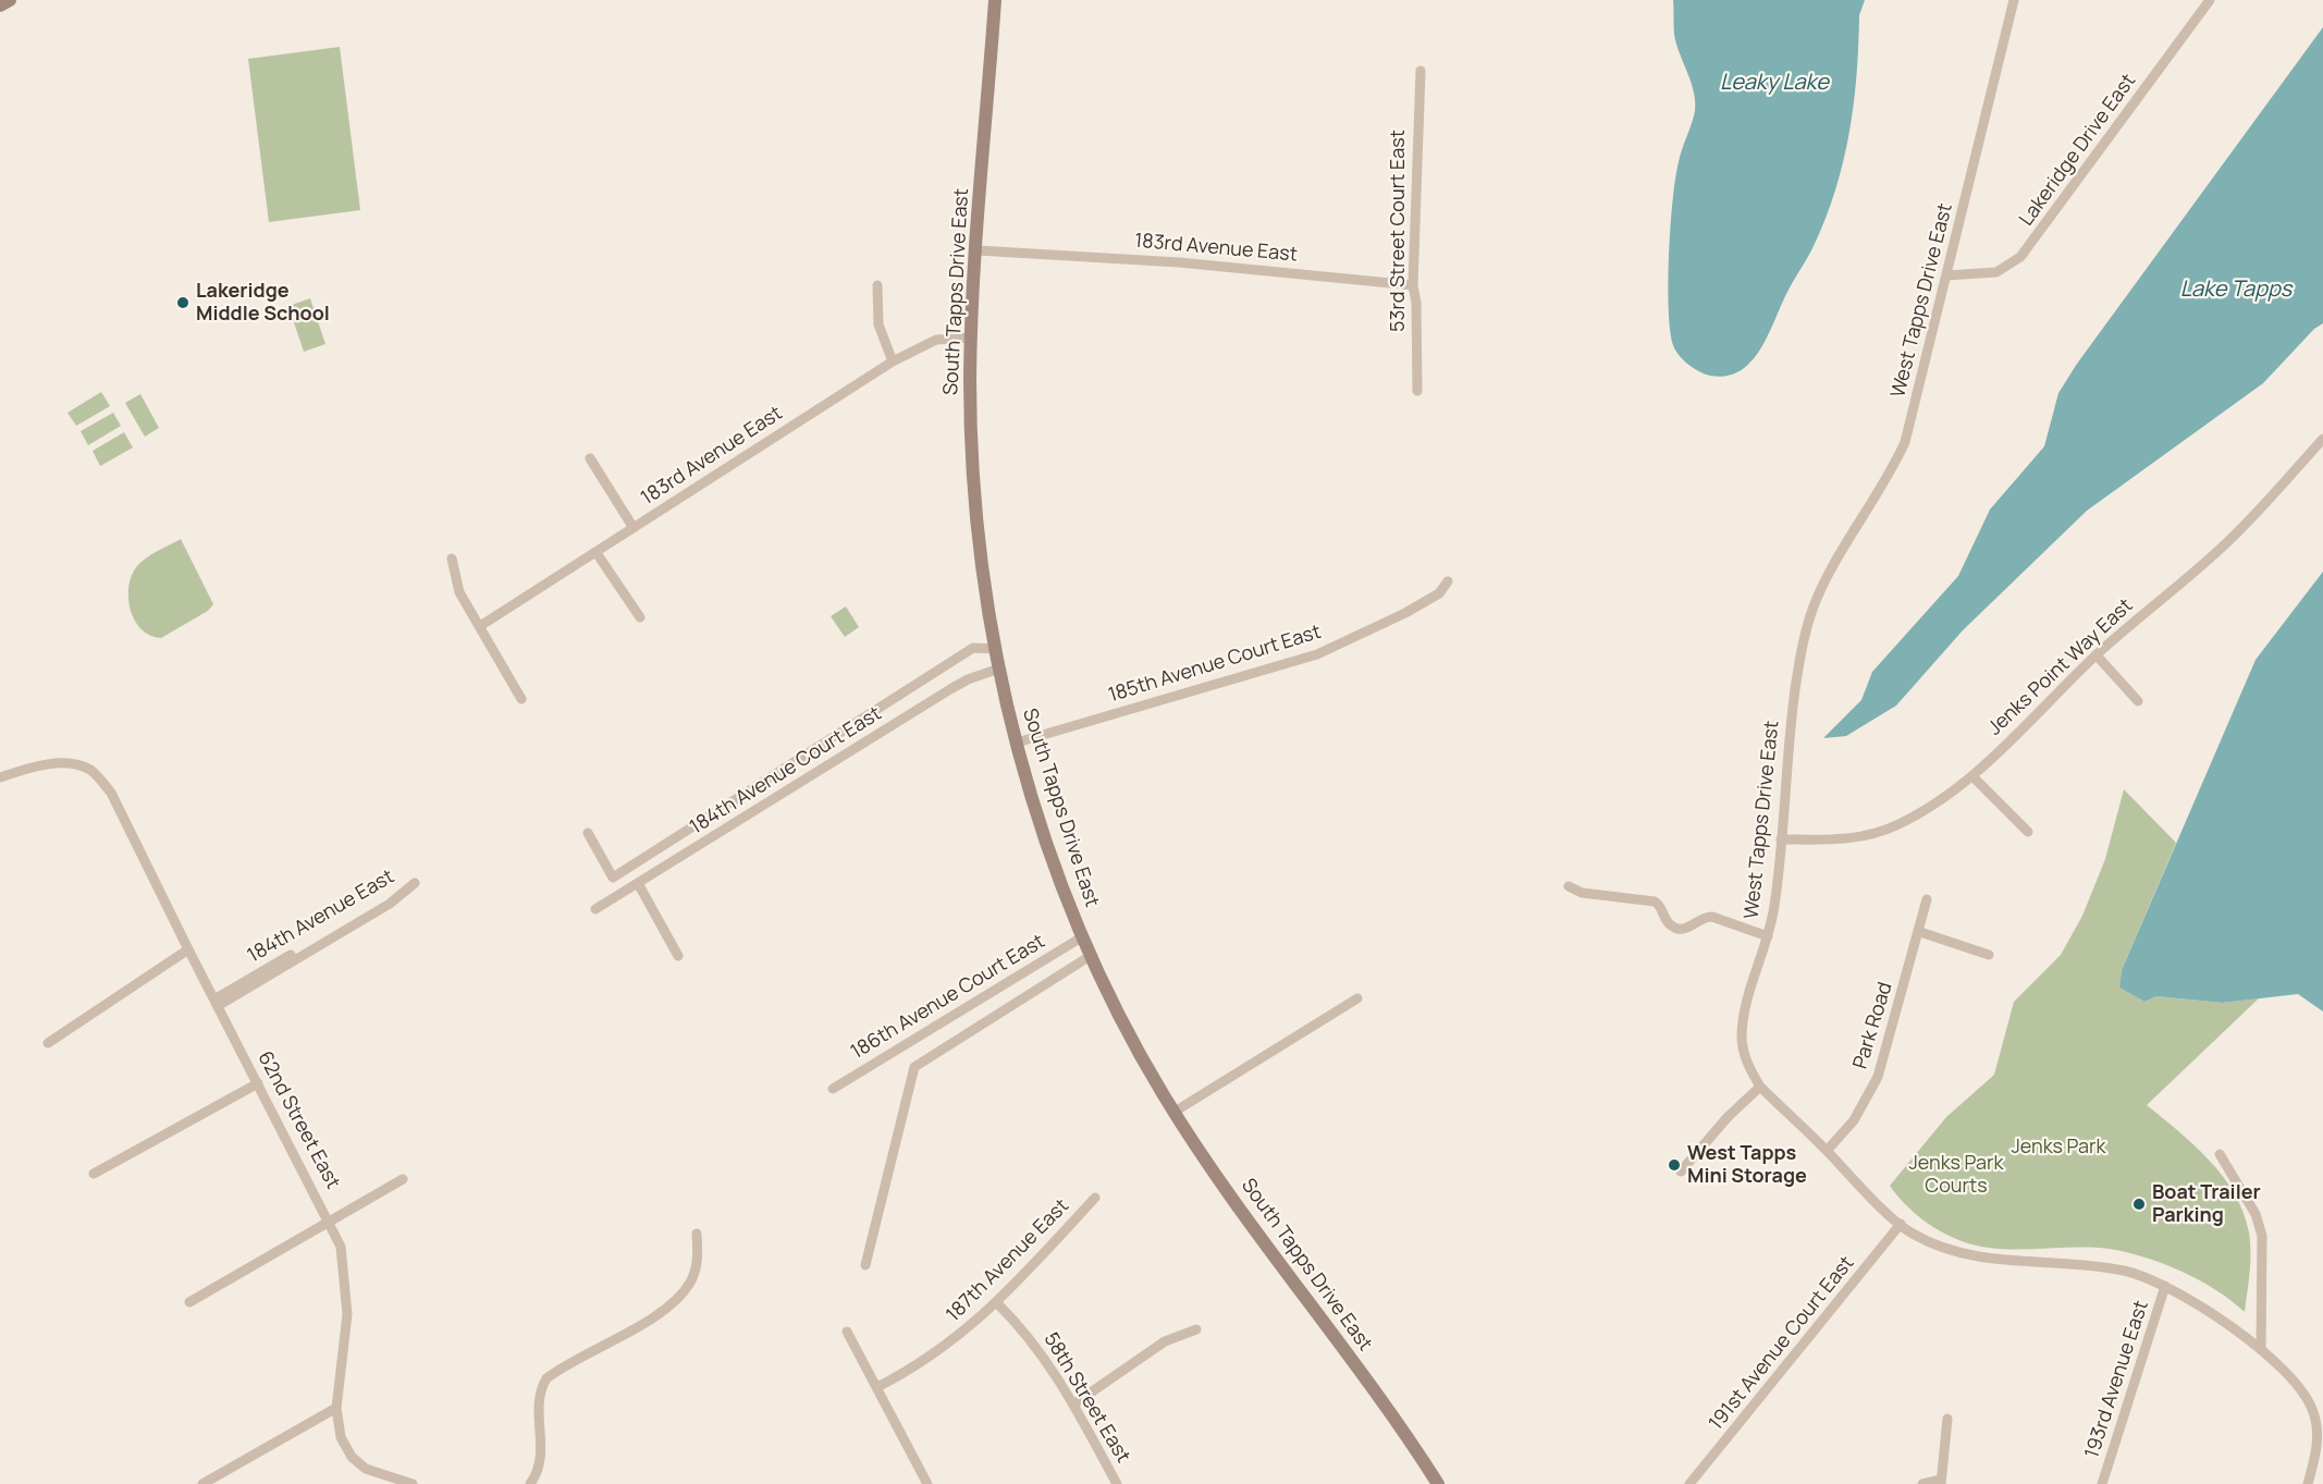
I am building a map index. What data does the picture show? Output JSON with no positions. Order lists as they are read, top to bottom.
{
  "streets": {
    "street": [
      "Lakeridge Drive East",
      "53rd Street Court East",
      "183rd Avenue East",
      "South Tapps Drive East",
      "West Tapps Drive East",
      "185th Avenue Court East",
      "Jenks Point Way East",
      "184th Avenue Court East",
      "184th Avenue East",
      "186th Avenue Court East",
      "Park Road",
      "62nd Street East",
      "187th Avenue East",
      "191st Avenue Court East",
      "193rd Avenue East",
      "58th Street East"
    ]
  },
  "crossings": [
    ["Lakeridge Drive East", "West Tapps Drive East"],
    ["53rd Street Court East", "183rd Avenue East"],
    ["183rd Avenue East", "South Tapps Drive East"],
    ["South Tapps Drive East", "185th Avenue Court East"],
    ["South Tapps Drive East", "184th Avenue Court East"],
    ["South Tapps Drive East", "186th Avenue Court East"],
    ["West Tapps Drive East", "Jenks Point Way East"],
    ["West Tapps Drive East", "Park Road"],
    ["West Tapps Drive East", "191st Avenue Court East"],
    ["West Tapps Drive East", "193rd Avenue East"],
    ["184th Avenue East", "62nd Street East"],
    ["187th Avenue East", "58th Street East"]
  ],
  "water": ["Leaky Lake", "Lake Tapps"],
  "parks": ["Jenks Park", "Jenks Park Courts"],
  "places": ["Lakeridge Middle School", "West Tapps Mini Storage", "Boat Trailer Parking"]
}
